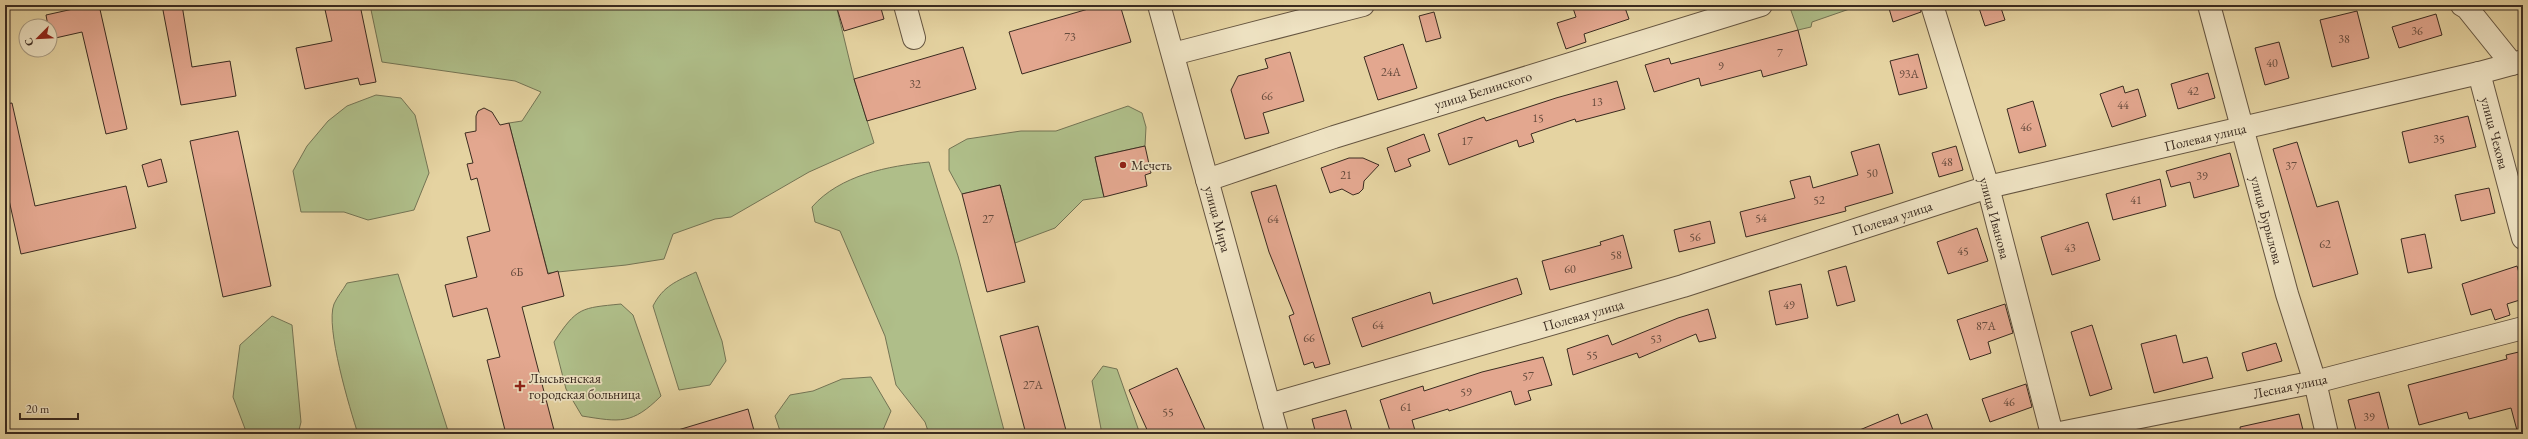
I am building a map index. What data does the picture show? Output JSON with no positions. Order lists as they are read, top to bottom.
{
  "streets": {
    "street": [
      "улица Белинского",
      "улица Чехова",
      "Полевая улица",
      "улица Иванова",
      "улица Мира",
      "улица Бурылова",
      "Лесная улица"
    ]
  },
  "crossings": [
    ["улица Белинского", "улица Мира"],
    ["улица Чехова", "Полевая улица"],
    ["Полевая улица", "улица Иванова"],
    ["Полевая улица", "улица Мира"],
    ["Полевая улица", "улица Бурылова"],
    ["улица Бурылова", "Лесная улица"]
  ],
  "places": {
    "other": ["Мечеть"],
    "health": ["Лысьвенская городская больница"]
  },
  "house_numbers": [
    "36",
    "73",
    "38",
    "7",
    "40",
    "9",
    "24А",
    "93А",
    "32",
    "42",
    "66",
    "13",
    "44",
    "15",
    "46",
    "35",
    "17",
    "48",
    "37",
    "50",
    "21",
    "39",
    "52",
    "41",
    "54",
    "27",
    "64",
    "56",
    "62",
    "43",
    "45",
    "58",
    "60",
    "6Б",
    "49",
    "64",
    "87А",
    "66",
    "53",
    "55",
    "57",
    "27А",
    "59",
    "46",
    "61",
    "55",
    "39"
  ],
  "scale_bar": "20 m",
  "north": "bottom left"
}
